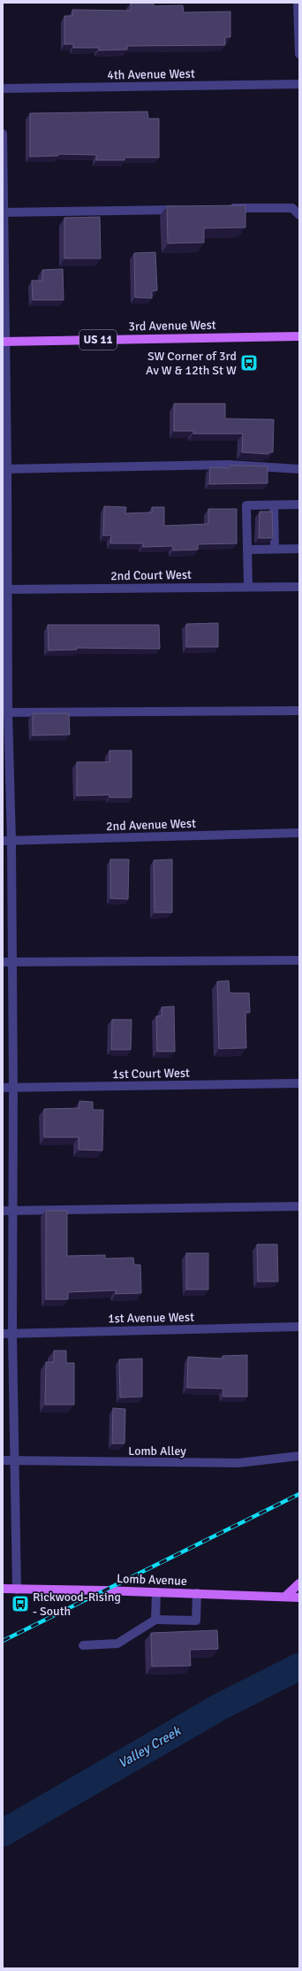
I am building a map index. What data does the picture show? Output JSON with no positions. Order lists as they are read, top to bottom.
{
  "streets": {
    "main road": ["3rd Avenue West", "US 11", "Lomb Avenue"],
    "street": [
      "4th Avenue West",
      "2nd Court West",
      "2nd Avenue West",
      "1st Court West",
      "1st Avenue West",
      "Lomb Alley"
    ]
  },
  "water": ["Valley Creek"],
  "places": {
    "bus stop": ["SW Corner of 3rd Av W & 12th St W", "Rickwood-Rising - South"]
  }
}
